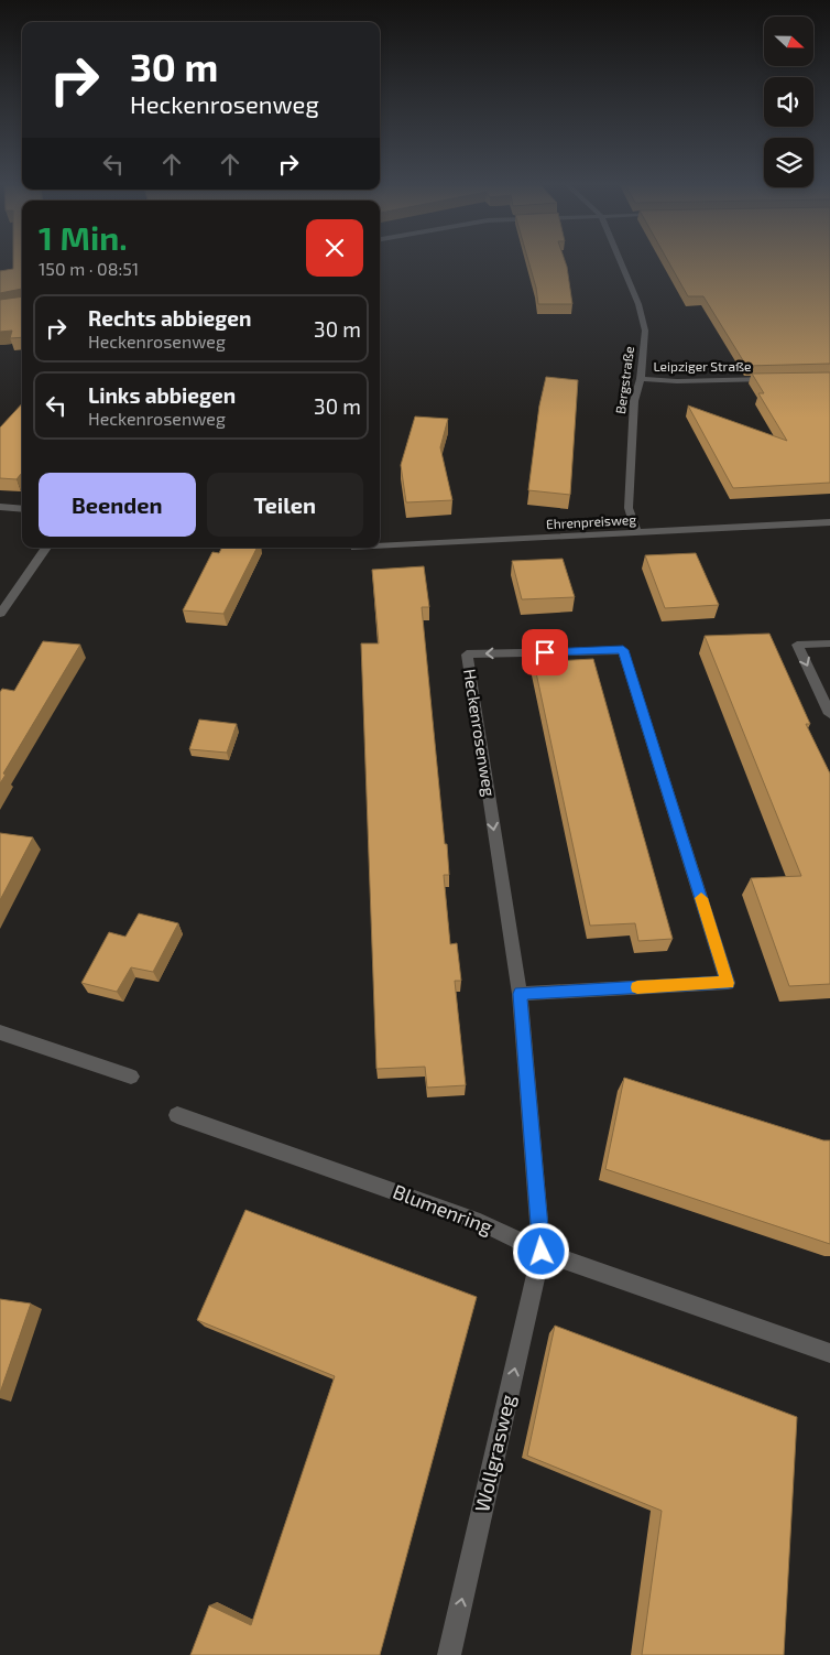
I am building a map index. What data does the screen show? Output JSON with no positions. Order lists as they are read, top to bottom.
{
  "streets": {
    "street": [
      "Leipziger Straße",
      "Bergstraße",
      "Ehrenpreisweg",
      "Heckenrosenweg",
      "Blumenring",
      "Wollgrasweg"
    ]
  },
  "crossings": [
    ["Leipziger Straße", "Bergstraße"],
    ["Bergstraße", "Ehrenpreisweg"],
    ["Heckenrosenweg", "Blumenring"],
    ["Heckenrosenweg", "Wollgrasweg"],
    ["Blumenring", "Wollgrasweg"]
  ],
  "one_way": ["Wollgrasweg"],
  "north": "right",
  "page": {
    "turn": ["30 m", "Heckenrosenweg"],
    "heading": ["1 Min.", "150 m · 08:51"],
    "list": [
      {
        "name": "Rechts abbiegen",
        "note": "Heckenrosenweg",
        "value": "30 m"
      },
      {
        "name": "Links abbiegen",
        "note": "Heckenrosenweg",
        "value": "30 m"
      }
    ],
    "buttons": ["Beenden", "Teilen"]
  }
}
